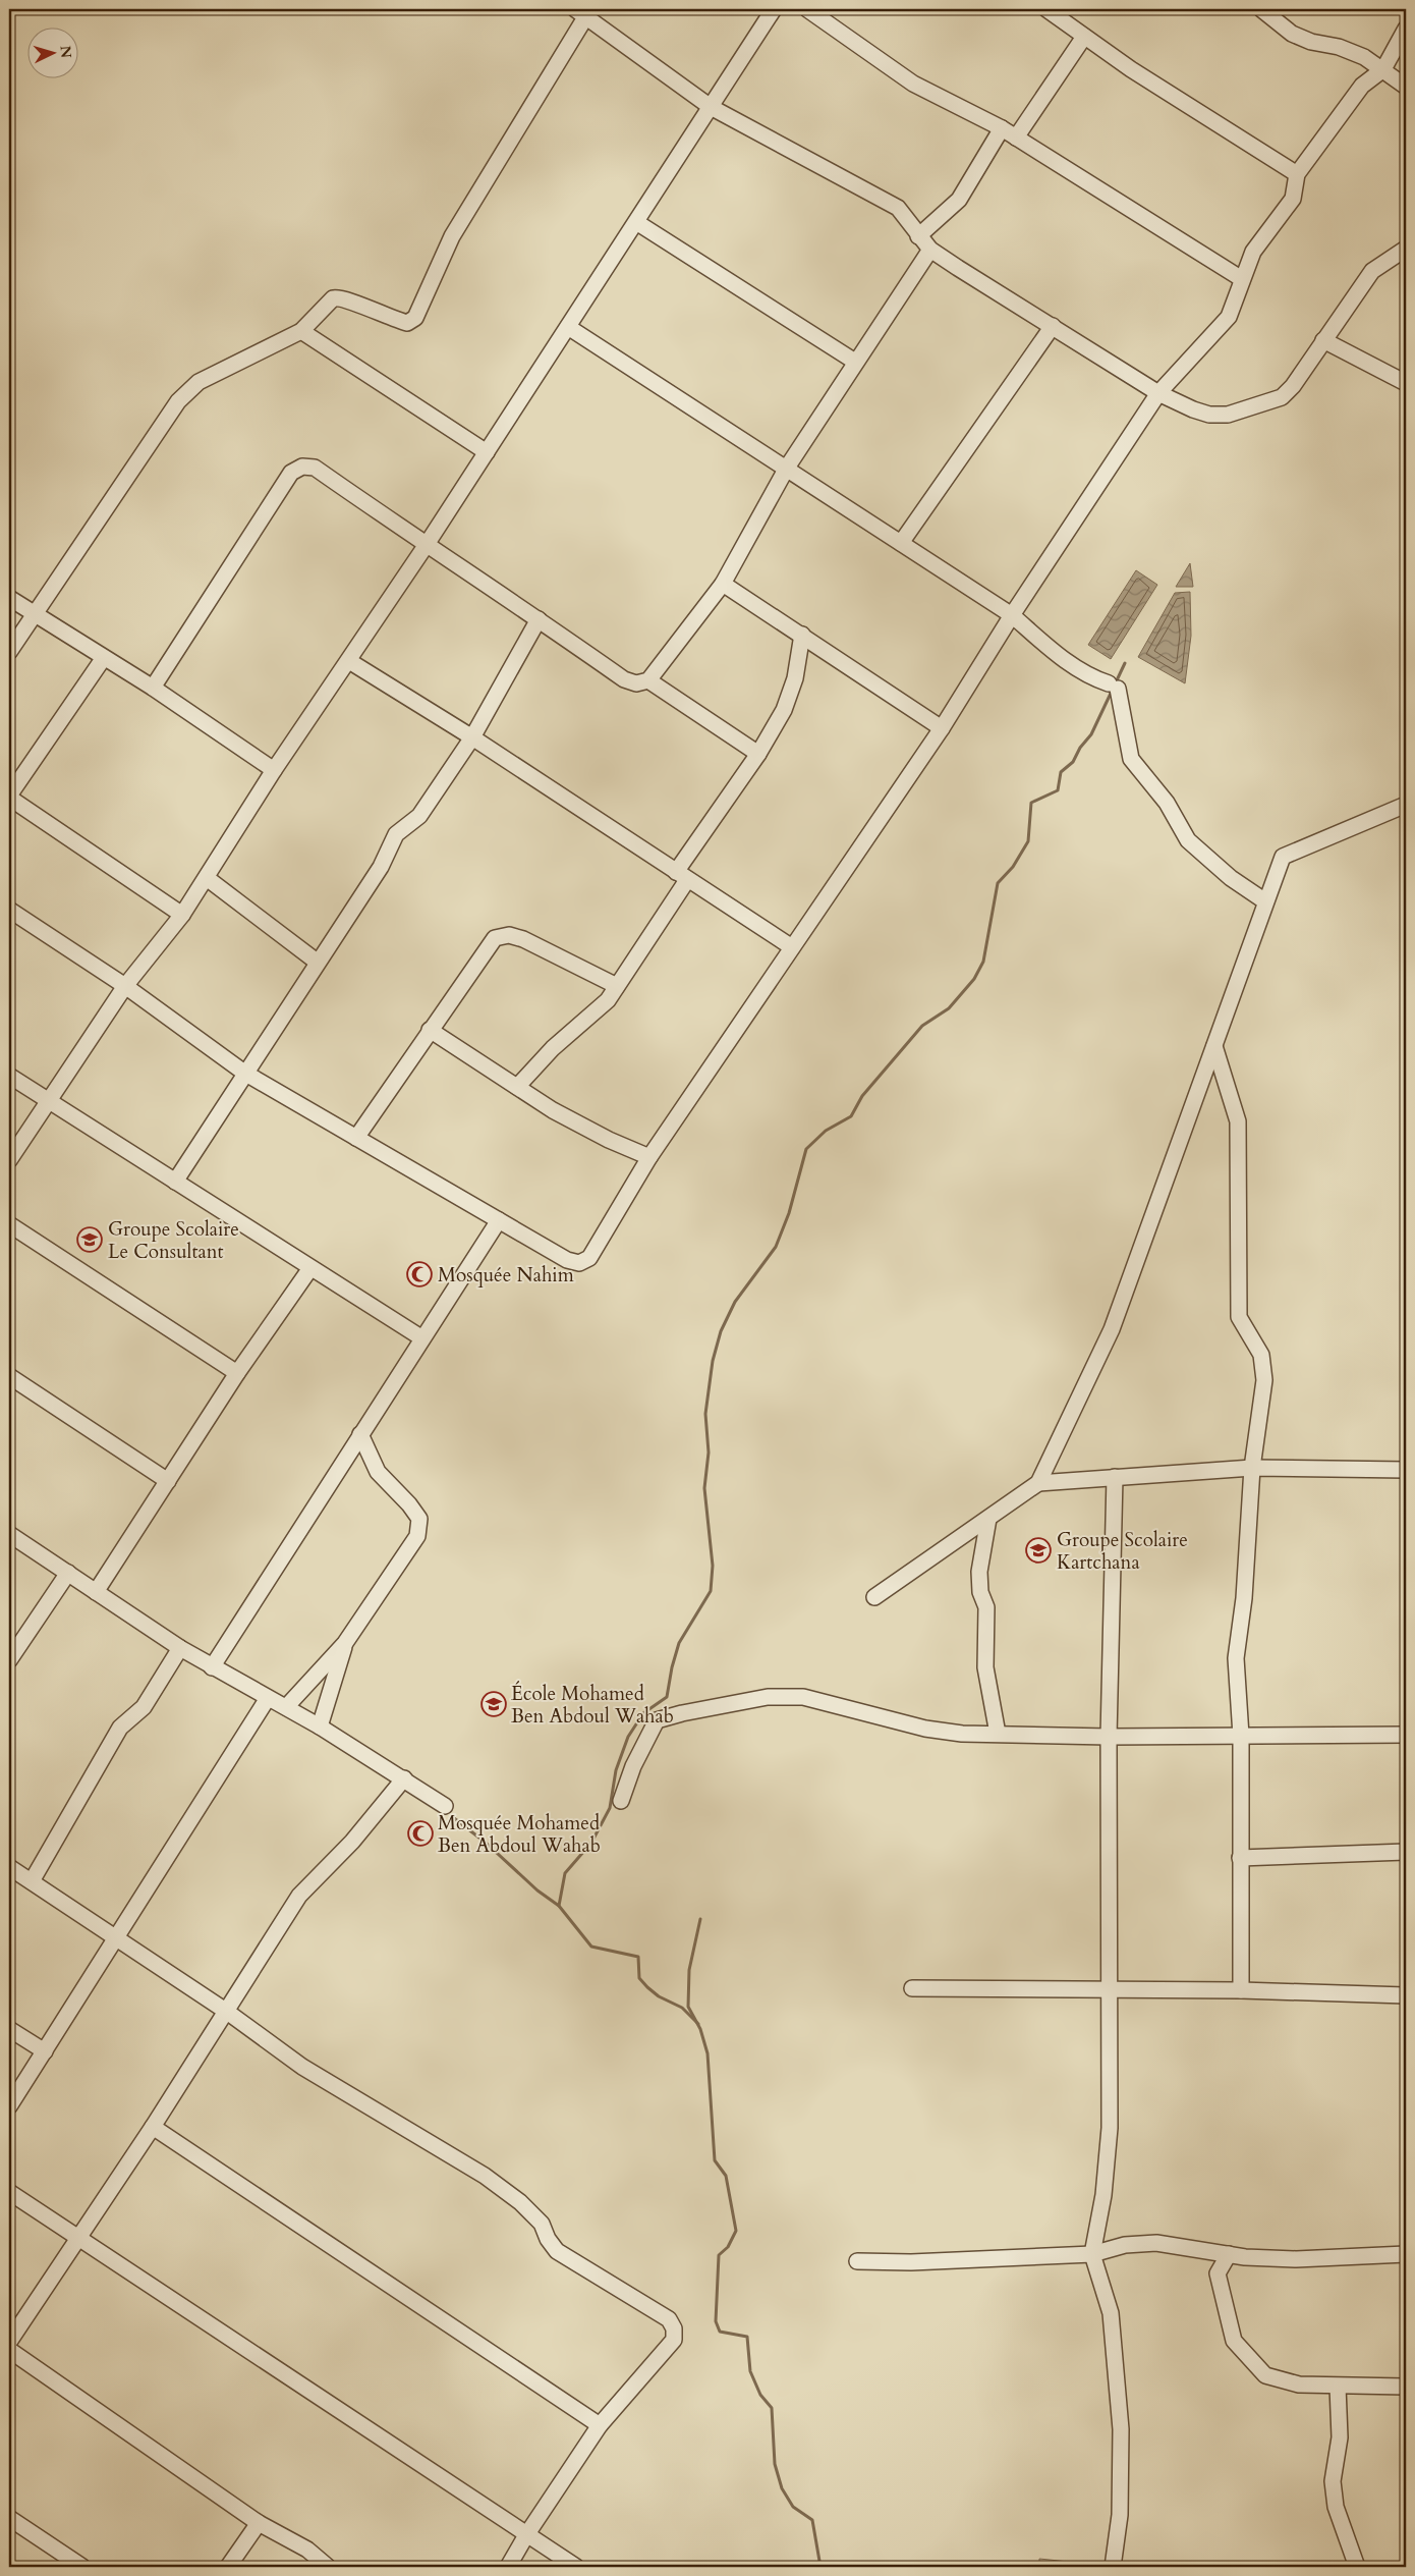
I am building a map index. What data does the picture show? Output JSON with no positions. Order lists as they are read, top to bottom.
{
  "places": {
    "school or university": ["Groupe Scolaire Le Consultant", "Groupe Scolaire Kartchana", "École Mohamed Ben Abdoul Wahab"],
    "mosque": ["Mosquée Nahim", "Mosquée Mohamed Ben Abdoul Wahab"]
  },
  "north": "right"
}
